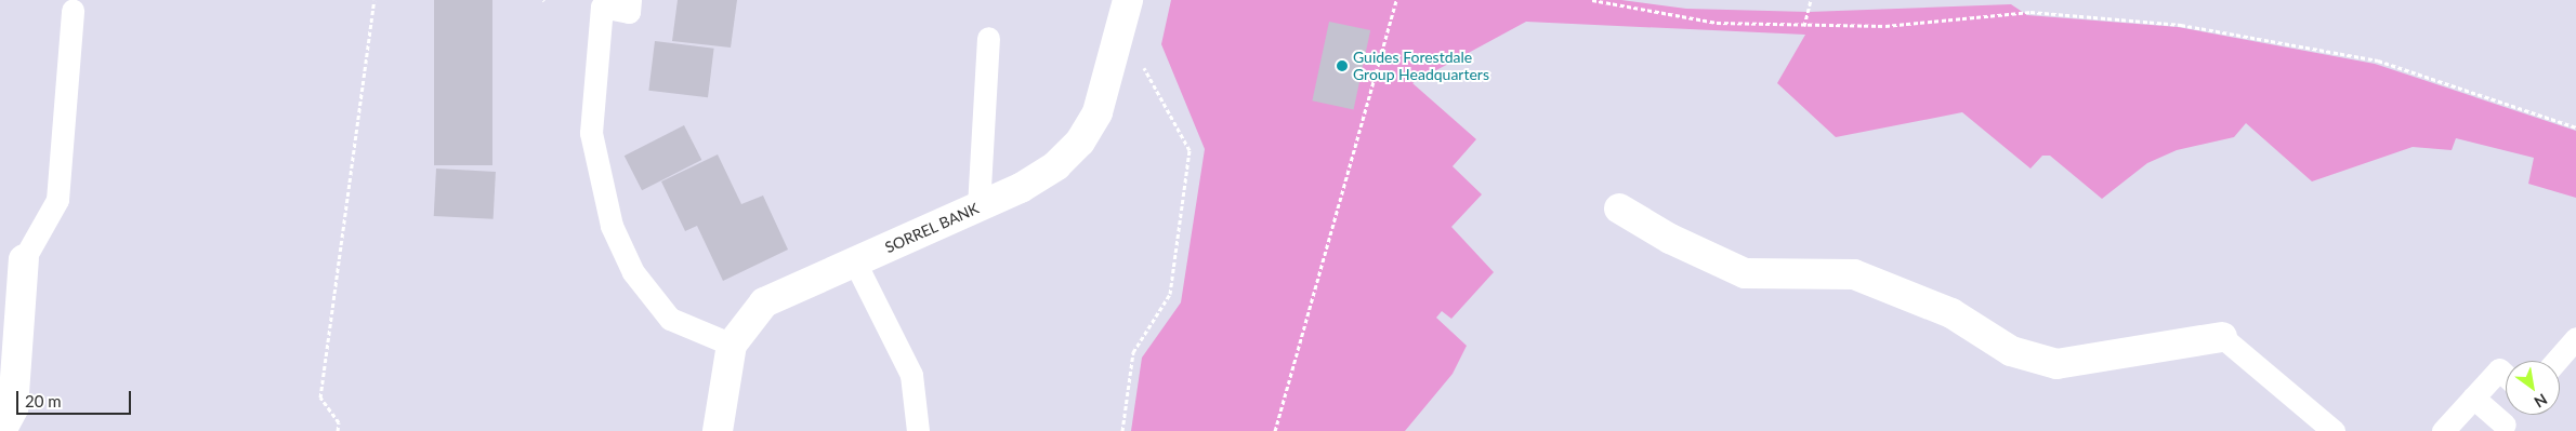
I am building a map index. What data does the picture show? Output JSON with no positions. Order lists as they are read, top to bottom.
{
  "streets": {
    "street": ["SORREL BANK"]
  },
  "places": ["Guides Forestdale Group Headquarters"],
  "scale_bar": "20 m",
  "north": "bottom right"
}
